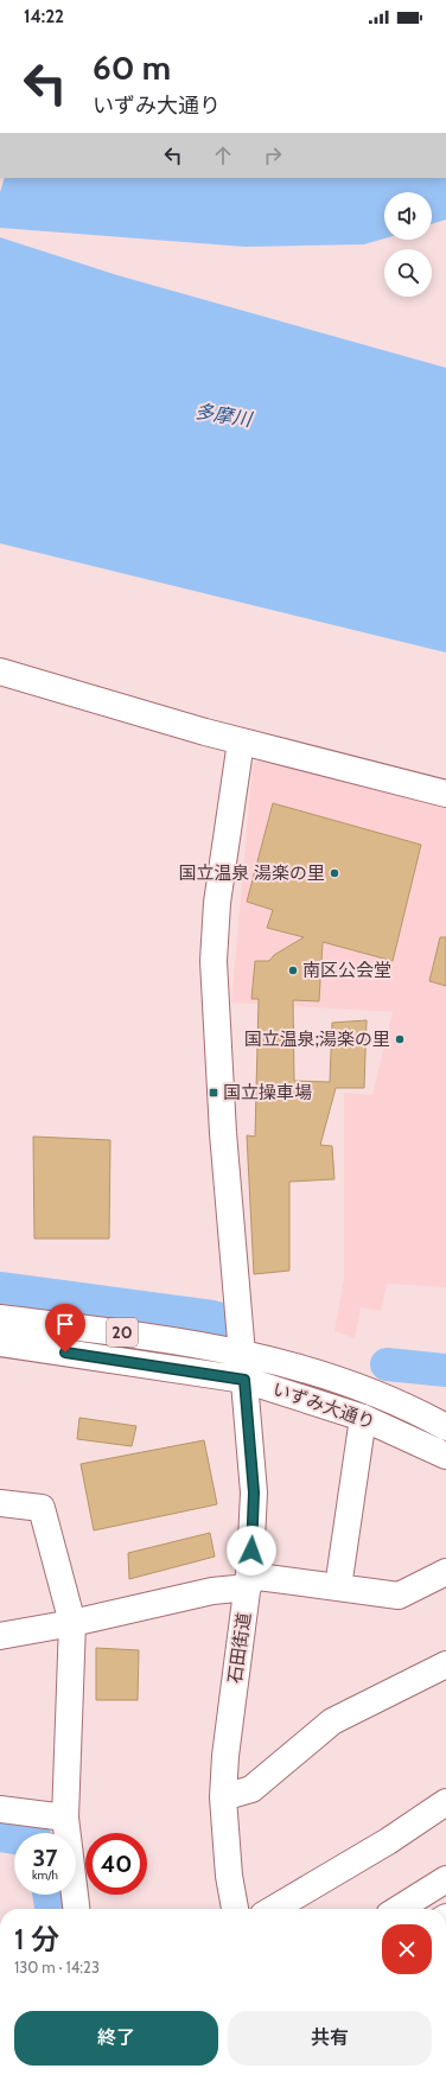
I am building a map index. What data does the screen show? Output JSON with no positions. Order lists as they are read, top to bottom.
{
  "streets": {
    "main road": ["20", "いずみ大通り", "石田街道"]
  },
  "crossings": [
    ["いずみ大通り", "石田街道"]
  ],
  "water": ["多摩川"],
  "places": {
    "other": ["国立温泉 湯楽の里", "南区公会堂", "国立温泉;湯楽の里"],
    "transit": ["国立操車場"]
  },
  "page": {
    "status": "14:22",
    "turn": ["60 m", "いずみ大通り"],
    "speed": "37 km/h",
    "limit": "40",
    "heading": ["1 分", "130 m · 14:23"],
    "buttons": ["終了", "共有"]
  }
}
